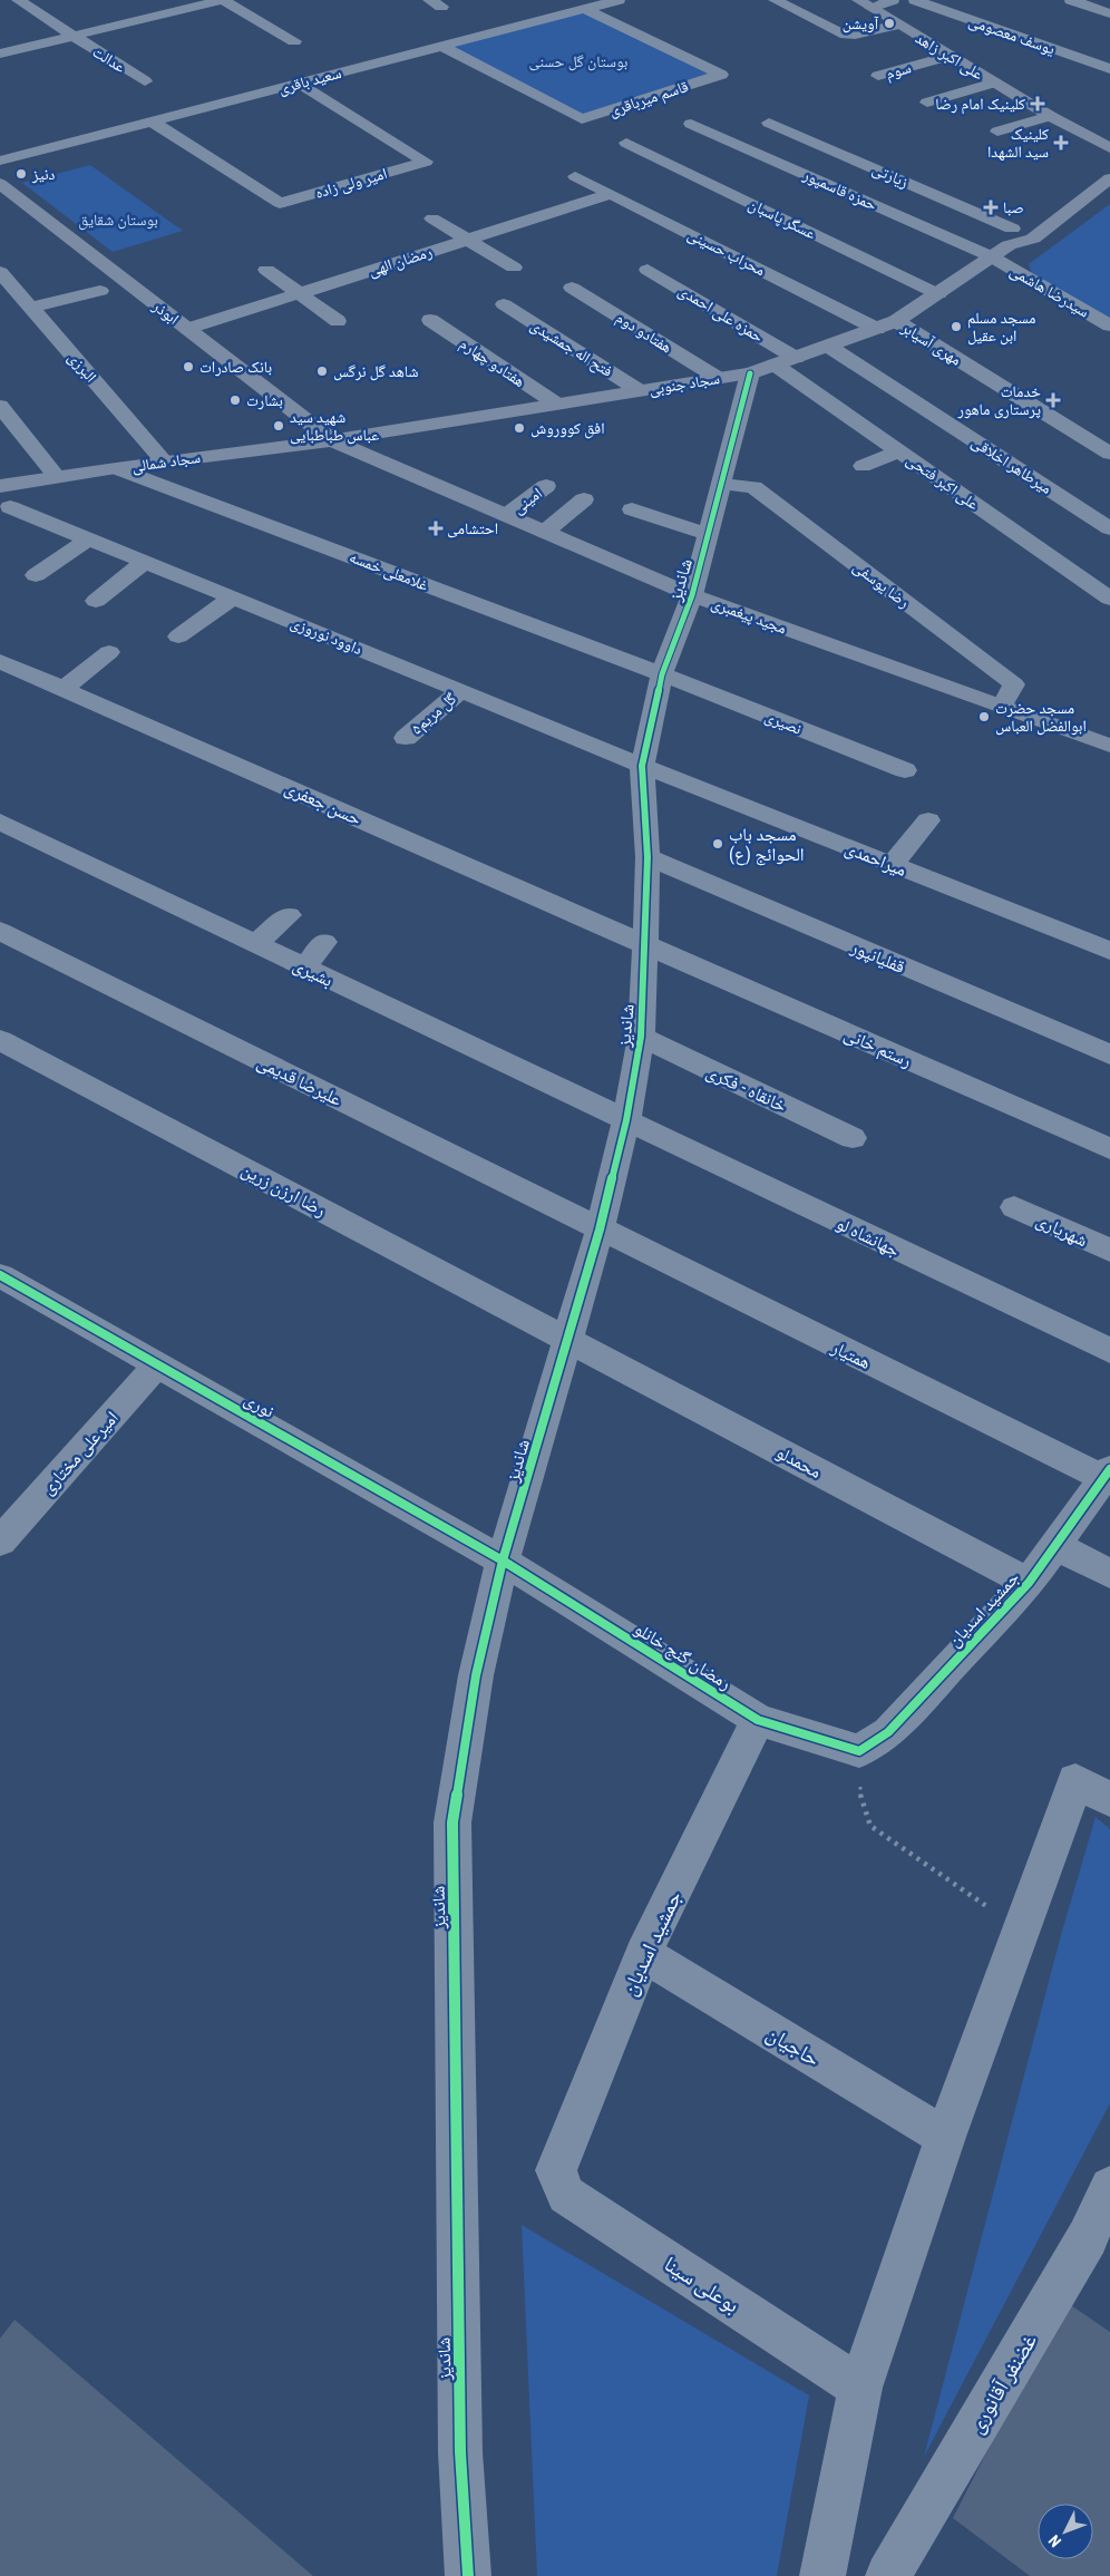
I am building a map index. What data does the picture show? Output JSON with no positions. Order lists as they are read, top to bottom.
{
  "streets": {
    "main road": [
      "علی اکبر زاهد",
      "ابوذر",
      "سجاد جنوبی",
      "سجاد شمالی",
      "مجید پیغمبری"
    ],
    "street": [
      "یوسف معصومی",
      "عدالت",
      "سوم",
      "سعید باقری",
      "قاسم میرباقری",
      "زیارتی",
      "امیر ولی زاده",
      "حمزه قاسمپور",
      "عسگر پاسبان",
      "محراب حسینی",
      "رمضان الهی",
      "سیدرضا هاشمی",
      "حمزه علی احمدی",
      "هفتادو دوم",
      "مهری آسیابر",
      "فتح اله جمشیدی",
      "هفتادو چهارم",
      "البرزی",
      "میرطاهر اخلاقی",
      "علی اکبر فتحی",
      "امینی",
      "غلامعلی خمسه",
      "شاندیز",
      "رضا یوسفی",
      "داوود نوروزی",
      "گل مریم۵",
      "نصیری",
      "حسن جعفری",
      "میراحمدی",
      "قفلیانپور",
      "بشیری",
      "رستم خانی",
      "علیرضا قدیمی",
      "خانقاه - فکری",
      "رضا ارزن زرین",
      "شهریاری",
      "جهانشاه لو",
      "همتیار",
      "نوری",
      "امیرعلی مختاری",
      "محمدلو",
      "جمشید اسدیان",
      "رمضان گنج خانلو",
      "حاجیان",
      "بوعلی سینا",
      "غضنفر آقانوری"
    ]
  },
  "crossings": [
    ["علی اکبر زاهد", "سوم"],
    ["سعید باقری", "قاسم میرباقری"],
    ["سعید باقری", "امیر ولی زاده"],
    ["زیارتی", "سجاد جنوبی"],
    ["حمزه قاسمپور", "سیدرضا هاشمی"],
    ["حمزه قاسمپور", "سجاد جنوبی"],
    ["عسگر پاسبان", "سجاد جنوبی"],
    ["محراب حسینی", "رمضان الهی"],
    ["محراب حسینی", "سجاد جنوبی"],
    ["رمضان الهی", "ابوذر"],
    ["سیدرضا هاشمی", "سجاد جنوبی"],
    ["ابوذر", "سجاد جنوبی"],
    ["ابوذر", "سجاد شمالی"],
    ["ابوذر", "مجید پیغمبری"],
    ["حمزه علی احمدی", "سجاد جنوبی"],
    ["هفتادو دوم", "سجاد جنوبی"],
    ["مهری آسیابر", "سجاد جنوبی"],
    ["فتح اله جمشیدی", "سجاد جنوبی"],
    ["هفتادو چهارم", "سجاد جنوبی"],
    ["البرزی", "سجاد شمالی"],
    ["سجاد جنوبی", "سجاد شمالی"],
    ["سجاد جنوبی", "میرطاهر اخلاقی"],
    ["سجاد جنوبی", "علی اکبر فتحی"],
    ["سجاد جنوبی", "شاندیز"],
    ["سجاد جنوبی", "مجید پیغمبری"],
    ["سجاد شمالی", "غلامعلی خمسه"],
    ["سجاد شمالی", "مجید پیغمبری"],
    ["امینی", "مجید پیغمبری"],
    ["غلامعلی خمسه", "شاندیز"],
    ["غلامعلی خمسه", "نصیری"],
    ["شاندیز", "رضا یوسفی"],
    ["شاندیز", "مجید پیغمبری"],
    ["شاندیز", "داوود نوروزی"],
    ["شاندیز", "نصیری"],
    ["شاندیز", "حسن جعفری"],
    ["شاندیز", "میراحمدی"],
    ["شاندیز", "قفلیانپور"],
    ["شاندیز", "بشیری"],
    ["شاندیز", "رستم خانی"],
    ["شاندیز", "علیرضا قدیمی"],
    ["شاندیز", "خانقاه - فکری"],
    ["شاندیز", "رضا ارزن زرین"],
    ["شاندیز", "جهانشاه لو"],
    ["شاندیز", "همتیار"],
    ["شاندیز", "نوری"],
    ["شاندیز", "محمدلو"],
    ["شاندیز", "رمضان گنج خانلو"],
    ["رضا یوسفی", "مجید پیغمبری"],
    ["داوود نوروزی", "گل مریم۵"],
    ["داوود نوروزی", "میراحمدی"],
    ["حسن جعفری", "رستم خانی"],
    ["بشیری", "جهانشاه لو"],
    ["علیرضا قدیمی", "همتیار"],
    ["رضا ارزن زرین", "محمدلو"],
    ["همتیار", "جمشید اسدیان"],
    ["نوری", "امیرعلی مختاری"],
    ["نوری", "رمضان گنج خانلو"],
    ["محمدلو", "جمشید اسدیان"],
    ["جمشید اسدیان", "رمضان گنج خانلو"],
    ["جمشید اسدیان", "حاجیان"],
    ["جمشید اسدیان", "بوعلی سینا"]
  ],
  "parks": ["بوستان گل حسنی", "بوستان شقایق"],
  "places": {
    "other": [
      "آویشن",
      "دنیز",
      "مسجد مسلم ابن عقیل",
      "بانک صادرات",
      "شاهد گل نرگس",
      "بشارت",
      "شهید سید عباس طباطبایی",
      "افق کووروش",
      "مسجد حضرت ابوالفضل العباس",
      "مسجد باب الحوائج (ع)"
    ],
    "health": [
      "کلینیک امام رضا",
      "کلینیک سید الشهدا",
      "صبا",
      "خدمات پرستاری ماهور",
      "احتشامی"
    ]
  },
  "north": "bottom left"
}
